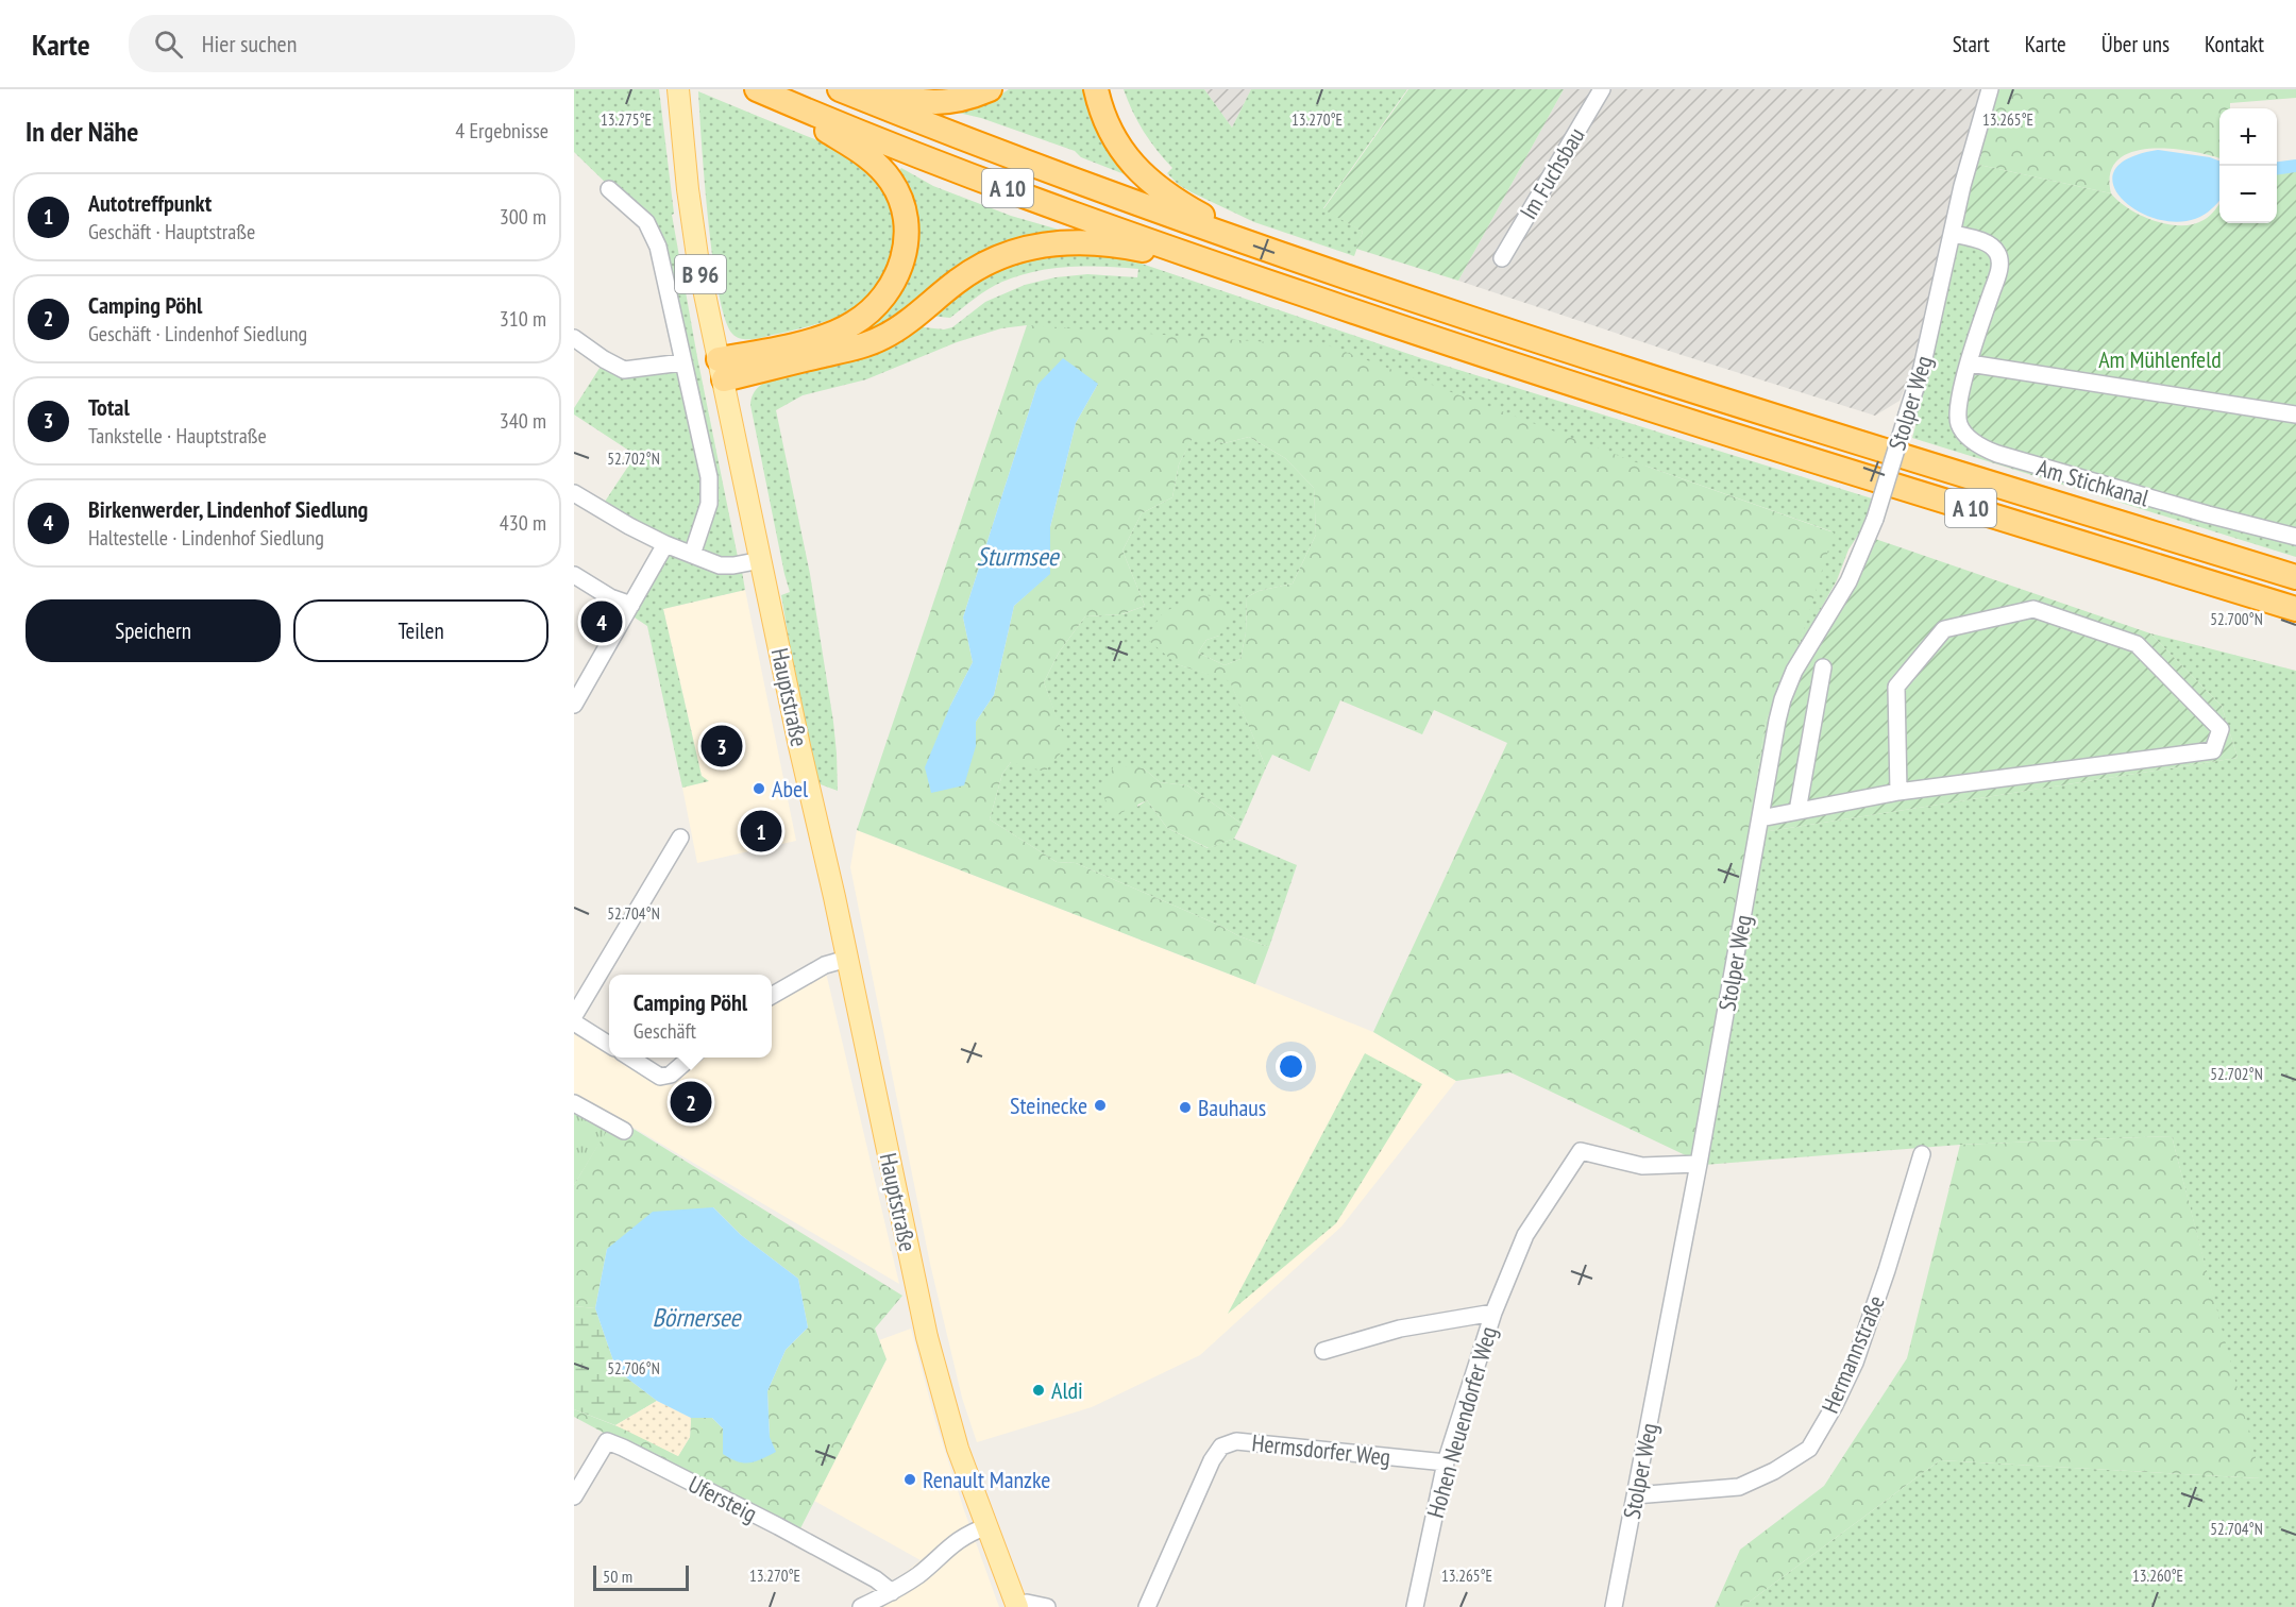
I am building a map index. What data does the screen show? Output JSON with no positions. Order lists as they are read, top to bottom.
{
  "streets": {
    "highway": ["A 10"],
    "main road": ["B 96", "Hauptstraße"],
    "street": [
      "Im Fuchsbau",
      "Stolper Weg",
      "Am Stichkanal",
      "Hermannstraße",
      "Hohen Neuendorfer Weg",
      "Hermsdorfer Weg",
      "Ufersteig"
    ]
  },
  "crossings": [
    ["Stolper Weg", "Am Stichkanal"],
    ["Stolper Weg", "Hermannstraße"],
    ["Stolper Weg", "Hohen Neuendorfer Weg"],
    ["Hohen Neuendorfer Weg", "Hermsdorfer Weg"]
  ],
  "water": ["Sturmsee", "Börnersee"],
  "parks": ["Am Mühlenfeld"],
  "places": [
    "Abel",
    "Steinecke",
    "Bauhaus",
    "Aldi",
    "Renault Manzke"
  ],
  "scale_bar": "50 m",
  "page": {
    "header": "Karte",
    "search": "Hier suchen",
    "nav": [
      "Start",
      "Karte",
      "Über uns",
      "Kontakt"
    ],
    "heading": ["In der Nähe", "4 Ergebnisse"],
    "map_buttons": ["+", "−"],
    "list": [
      {
        "mark": "1",
        "name": "Autotreffpunkt",
        "note": "Geschäft · Hauptstraße",
        "value": "300 m"
      },
      {
        "mark": "2",
        "name": "Camping Pöhl",
        "note": "Geschäft · Lindenhof Siedlung",
        "value": "310 m"
      },
      {
        "mark": "3",
        "name": "Total",
        "note": "Tankstelle · Hauptstraße",
        "value": "340 m"
      },
      {
        "mark": "4",
        "name": "Birkenwerder, Lindenhof Siedlung",
        "note": "Haltestelle · Lindenhof Siedlung",
        "value": "430 m"
      }
    ],
    "buttons": ["Speichern", "Teilen"],
    "pins": [
      "4",
      "3",
      "1",
      "2"
    ],
    "popup": ["Camping Pöhl", "Geschäft"],
    "scale": "50 m"
  },
  "coordinates": [
    "13.270°E",
    "13.275°E",
    "13.265°E",
    "52.702°N",
    "52.700°N",
    "52.704°N",
    "52.706°N",
    "13.260°E"
  ]
}
